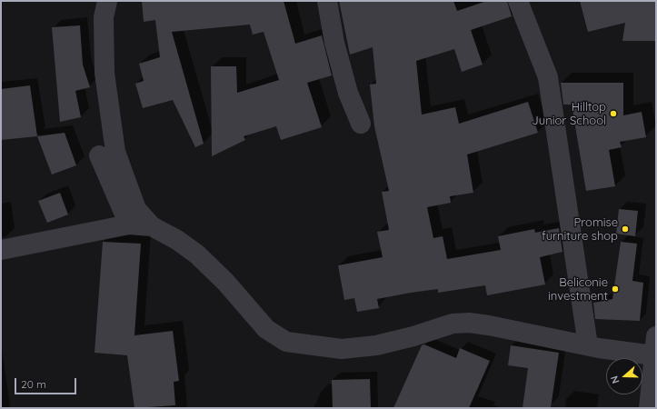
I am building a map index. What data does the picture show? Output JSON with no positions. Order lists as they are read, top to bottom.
{
  "places": ["Hilltop Junior School", "Promise furniture shop", "Beliconie investment"],
  "scale_bar": "20 m",
  "north": "left"
}
